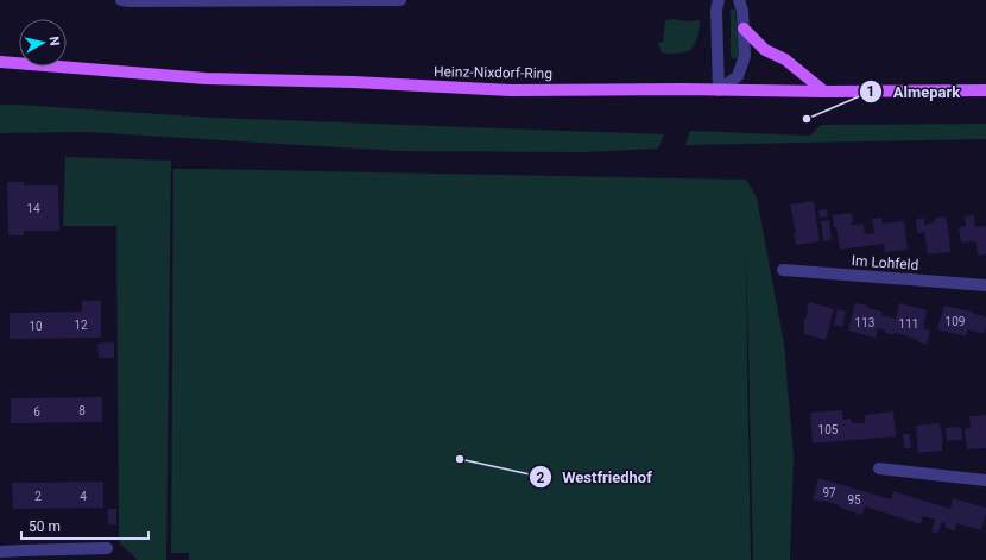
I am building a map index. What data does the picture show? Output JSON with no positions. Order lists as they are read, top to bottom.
{
  "streets": {
    "main road": ["Heinz-Nixdorf-Ring"],
    "street": ["Im Lohfeld"]
  },
  "places": ["Almepark", "Westfriedhof"],
  "house_numbers": [
    "14",
    "109",
    "113",
    "111",
    "12",
    "10",
    "8",
    "6",
    "105",
    "97",
    "2",
    "4",
    "95"
  ],
  "scale_bar": "50 m",
  "north": "right"
}
